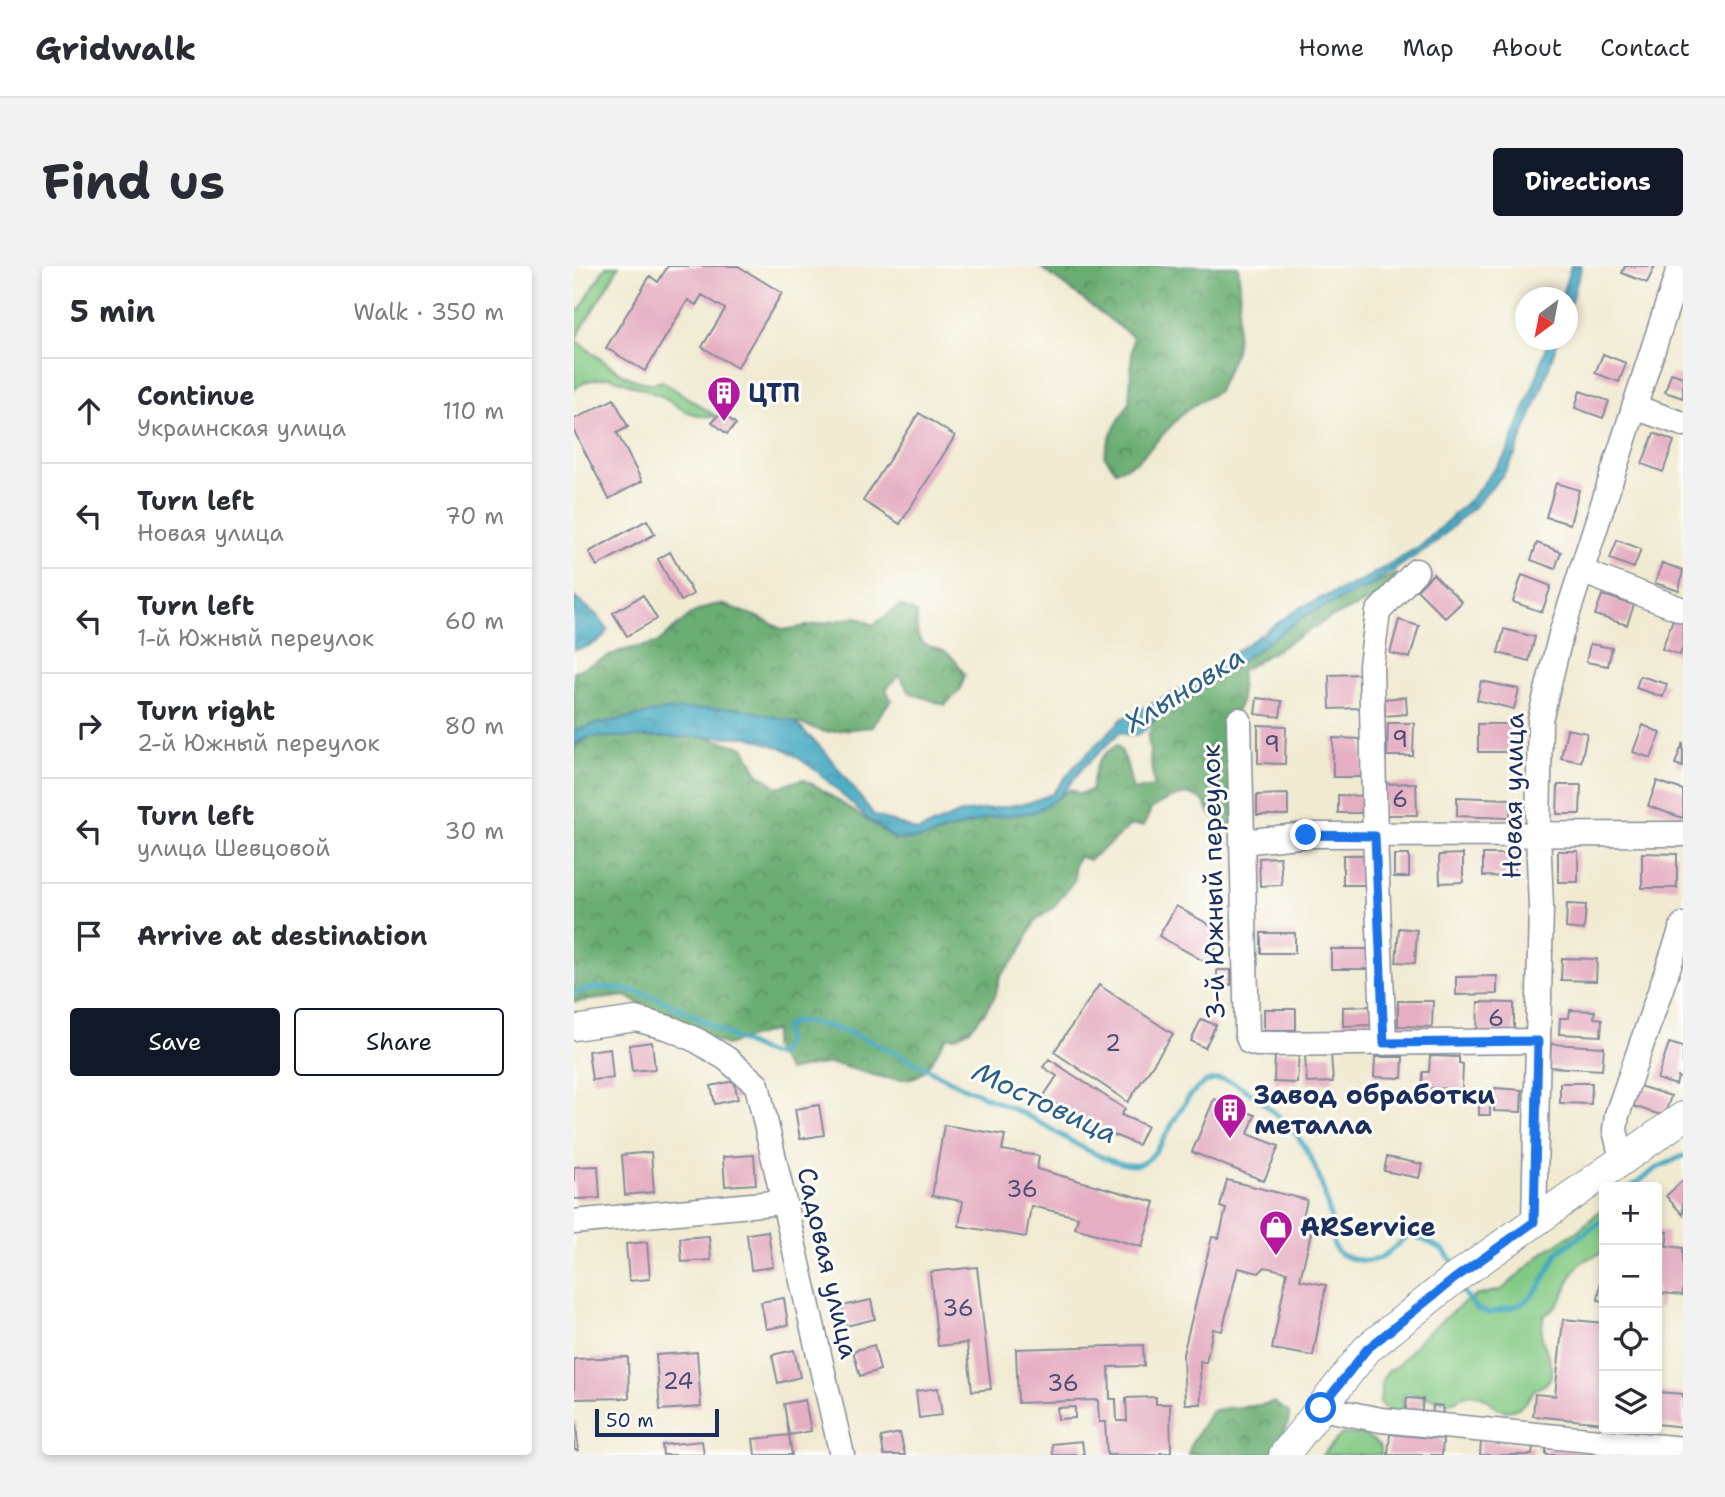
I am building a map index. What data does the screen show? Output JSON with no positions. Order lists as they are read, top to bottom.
{
  "streets": {
    "street": ["Новая улица", "3-й Южный переулок", "Садовая улица"]
  },
  "water": ["Хлыновка", "Мостовица"],
  "places": {
    "building": ["ЦТП", "Завод обработки металла"],
    "shop": ["ARService"]
  },
  "house_numbers": [
    "9",
    "9",
    "6",
    "6",
    "2",
    "36",
    "36",
    "24",
    "36"
  ],
  "scale_bar": "50 m",
  "north": "bottom left",
  "page": {
    "header": "Gridwalk",
    "nav": [
      "Home",
      "Map",
      "About",
      "Contact"
    ],
    "buttons": [
      "Directions",
      ["Save", "Share"]
    ],
    "title": "Find us",
    "heading": ["5 min", "Walk · 350 m"],
    "list": [
      ["Continue", "Украинская улица", "110 m"],
      ["Turn left", "Новая улица", "70 m"],
      ["Turn left", "1-й Южный переулок", "60 m"],
      ["Turn right", "2-й Южный переулок", "80 m"],
      ["Turn left", "улица Шевцовой", "30 m"],
      "Arrive at destination"
    ],
    "map_buttons": ["+", "−"],
    "scale": "50 m"
  }
}
